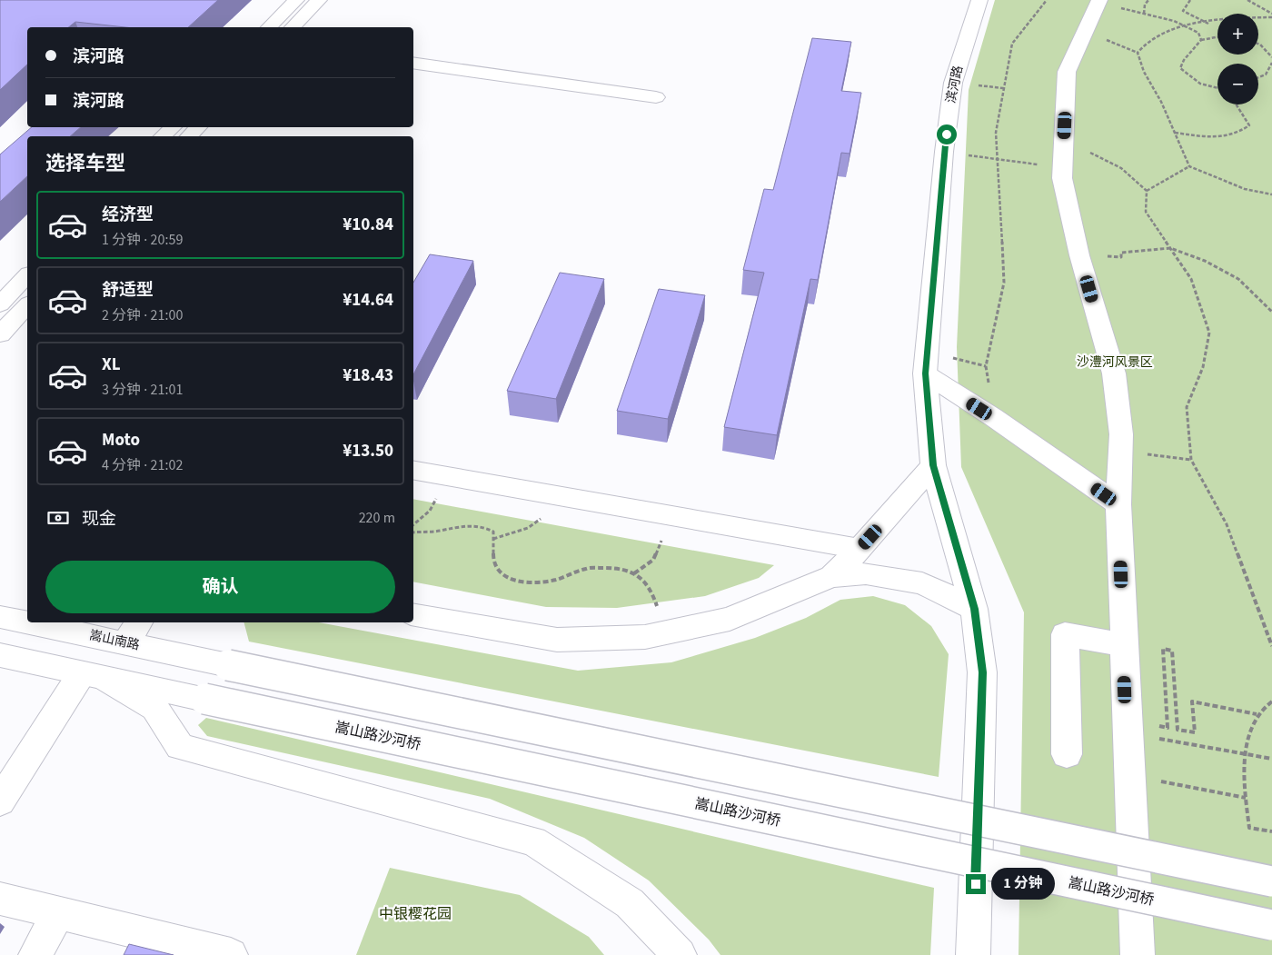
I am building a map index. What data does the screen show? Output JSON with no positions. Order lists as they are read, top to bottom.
{
  "streets": {
    "street": ["滨河路", "嵩山南路", "嵩山路沙河桥"]
  },
  "parks": ["沙澧河风景区", "中银樱花园"],
  "page": {
    "map_buttons": ["+", "−"],
    "banner": ["滨河路", "滨河路"],
    "heading": "选择车型",
    "list": [
      {
        "name": "经济型",
        "note": "1 分钟 · 20:59",
        "value": "¥10.84"
      },
      {
        "name": "舒适型",
        "note": "2 分钟 · 21:00",
        "value": "¥14.64"
      },
      {
        "name": "XL",
        "note": "3 分钟 · 21:01",
        "value": "¥18.43"
      },
      {
        "name": "Moto",
        "note": "4 分钟 · 21:02",
        "value": "¥13.50"
      }
    ],
    "pay": ["现金", "220 m"],
    "buttons": "确认",
    "bubble": "1 分钟"
  }
}
